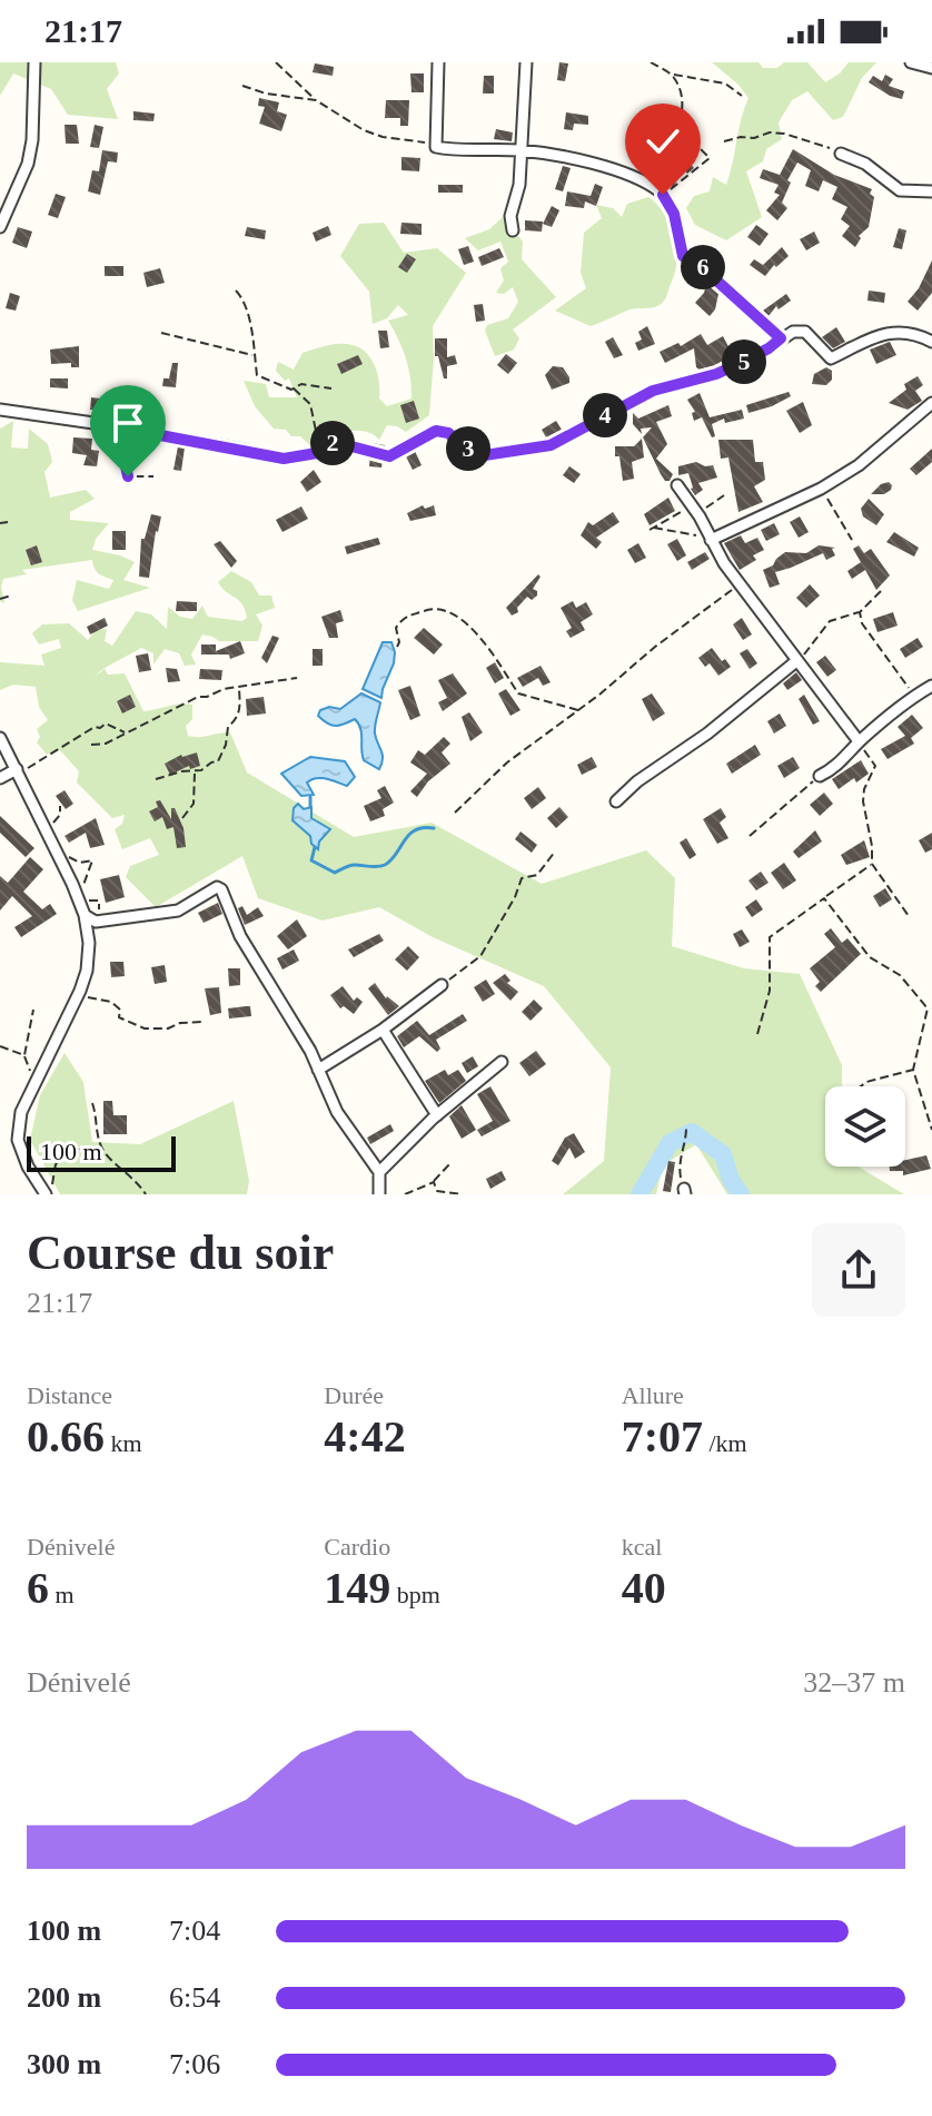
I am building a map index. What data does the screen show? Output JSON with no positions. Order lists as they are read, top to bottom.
{
  "scale_bar": "100 m",
  "page": {
    "status": "21:17",
    "pins": [
      "6",
      "5",
      "4",
      "2",
      "3"
    ],
    "scale": "100 m",
    "heading": ["Course du soir", "21:17"],
    "stats": [
      ["Distance", "0.66 km"],
      ["Durée", "4:42"],
      ["Allure", "7:07 /km"],
      ["Dénivelé", "6 m"],
      ["Cardio", "149 bpm"],
      ["kcal", "40"]
    ],
    "chart": ["Dénivelé", "32–37 m"],
    "list": [
      {
        "name": "100 m",
        "note": "7:04"
      },
      {
        "name": "200 m",
        "note": "6:54"
      },
      {
        "name": "300 m",
        "note": "7:06"
      }
    ]
  }
}
